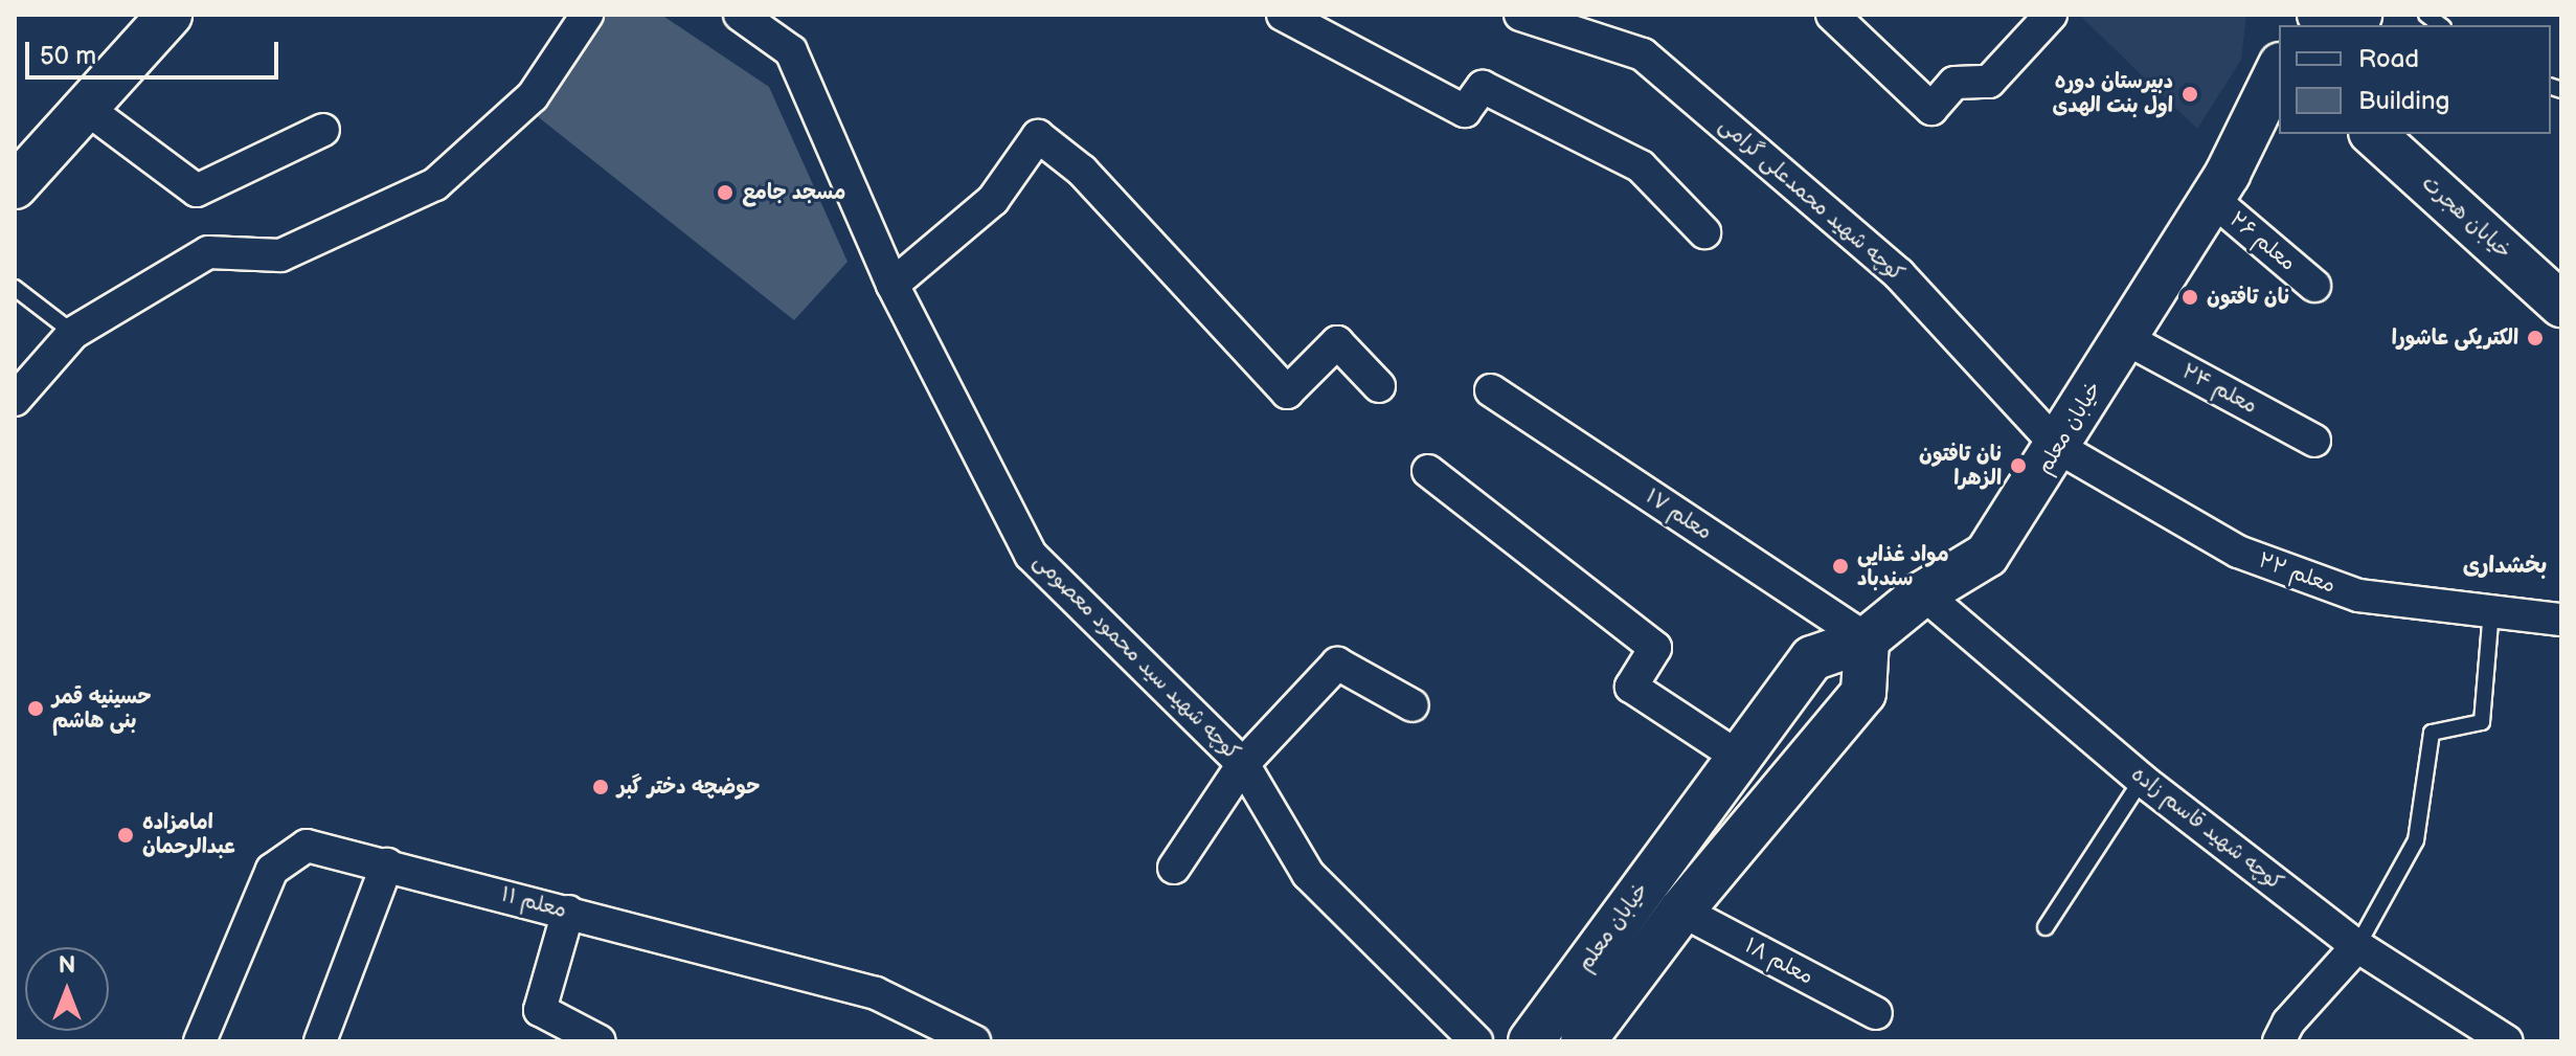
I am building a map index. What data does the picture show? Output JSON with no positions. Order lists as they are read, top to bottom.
{
  "streets": {
    "main road": ["خیابان هجرت", "خیابان معلم"],
    "street": [
      "کوچه شهید محمدعلی گرامی",
      "معلم ۲۶",
      "معلم ۲۴",
      "معلم ۱۷",
      "معلم ۲۲",
      "کوچه شهید سید محمود معصومی",
      "کوچه شهید قاسم زاده",
      "معلم ۱۱",
      "معلم ۱۸"
    ]
  },
  "crossings": [
    ["کوچه شهید محمدعلی گرامی", "خیابان معلم"],
    ["کوچه شهید محمدعلی گرامی", "معلم ۲۲"],
    ["معلم ۲۶", "خیابان معلم"],
    ["معلم ۲۴", "خیابان معلم"],
    ["خیابان معلم", "معلم ۱۷"],
    ["خیابان معلم", "معلم ۲۲"],
    ["خیابان معلم", "کوچه شهید قاسم زاده"],
    ["خیابان معلم", "معلم ۱۸"]
  ],
  "districts": ["بخشداری"],
  "places": [
    "دبیرستان دوره اول بنت الهدی",
    "مسجد جامع",
    "نان تافتون",
    "الکتریکی عاشورا",
    "نان تافتون الزهرا",
    "مواد غذایی سندباد",
    "حسینیه قمر بنی هاشم",
    "حوضچه دختر گبر",
    "امامزاده عبدالرحمان"
  ],
  "legend": ["Road", "Building"],
  "scale_bar": "50 m",
  "north": "top"
}
